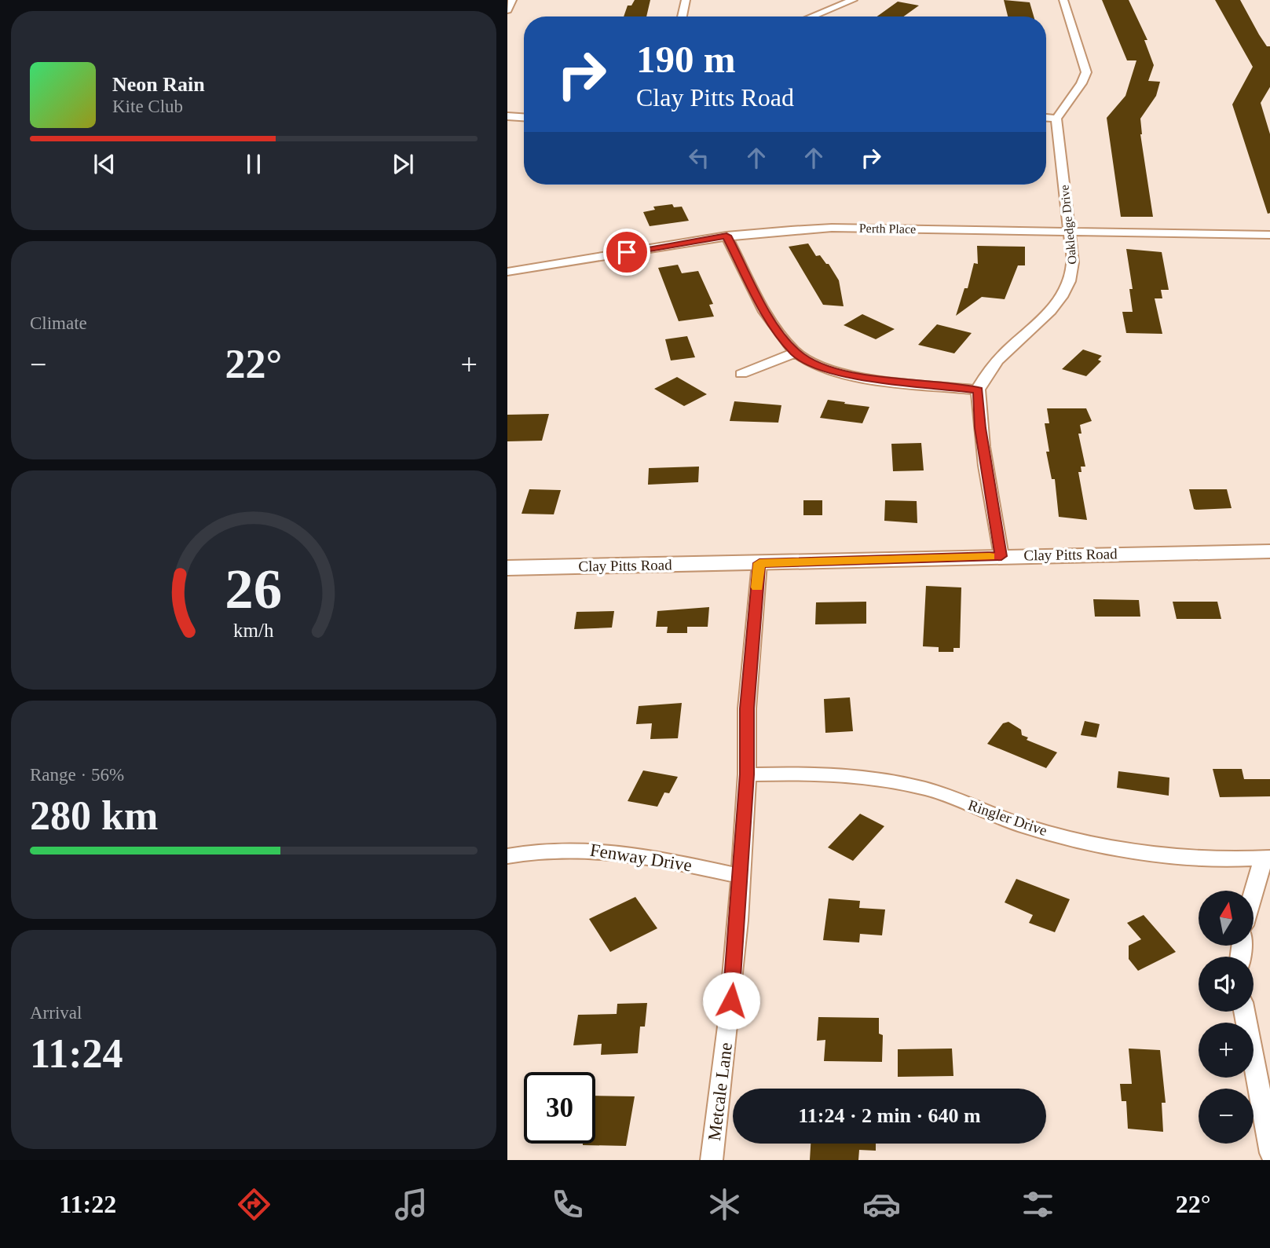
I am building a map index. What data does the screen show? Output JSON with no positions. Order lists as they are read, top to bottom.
{
  "streets": {
    "street": [
      "Oakledge Drive",
      "Perth Place",
      "Clay Pitts Road",
      "Ringler Drive",
      "Fenway Drive",
      "Metcale Lane"
    ]
  },
  "crossings": [
    ["Oakledge Drive", "Perth Place"],
    ["Clay Pitts Road", "Metcale Lane"],
    ["Ringler Drive", "Metcale Lane"],
    ["Fenway Drive", "Metcale Lane"]
  ],
  "north": "top",
  "page": {
    "turn": ["190 m", "Clay Pitts Road"],
    "song": ["Neon Rain", "Kite Club"],
    "tile": [
      "Climate",
      ["Range · 56%", "280 km"],
      ["Arrival", "11:24"]
    ],
    "heat": ["−", "22°", "+"],
    "map_buttons": ["+", "−"],
    "limit": "30",
    "trip": "11:24 · 2 min · 640 m",
    "tabs": ["11:22", "22°"],
    "gauge": ["26", "km/h"]
  }
}
